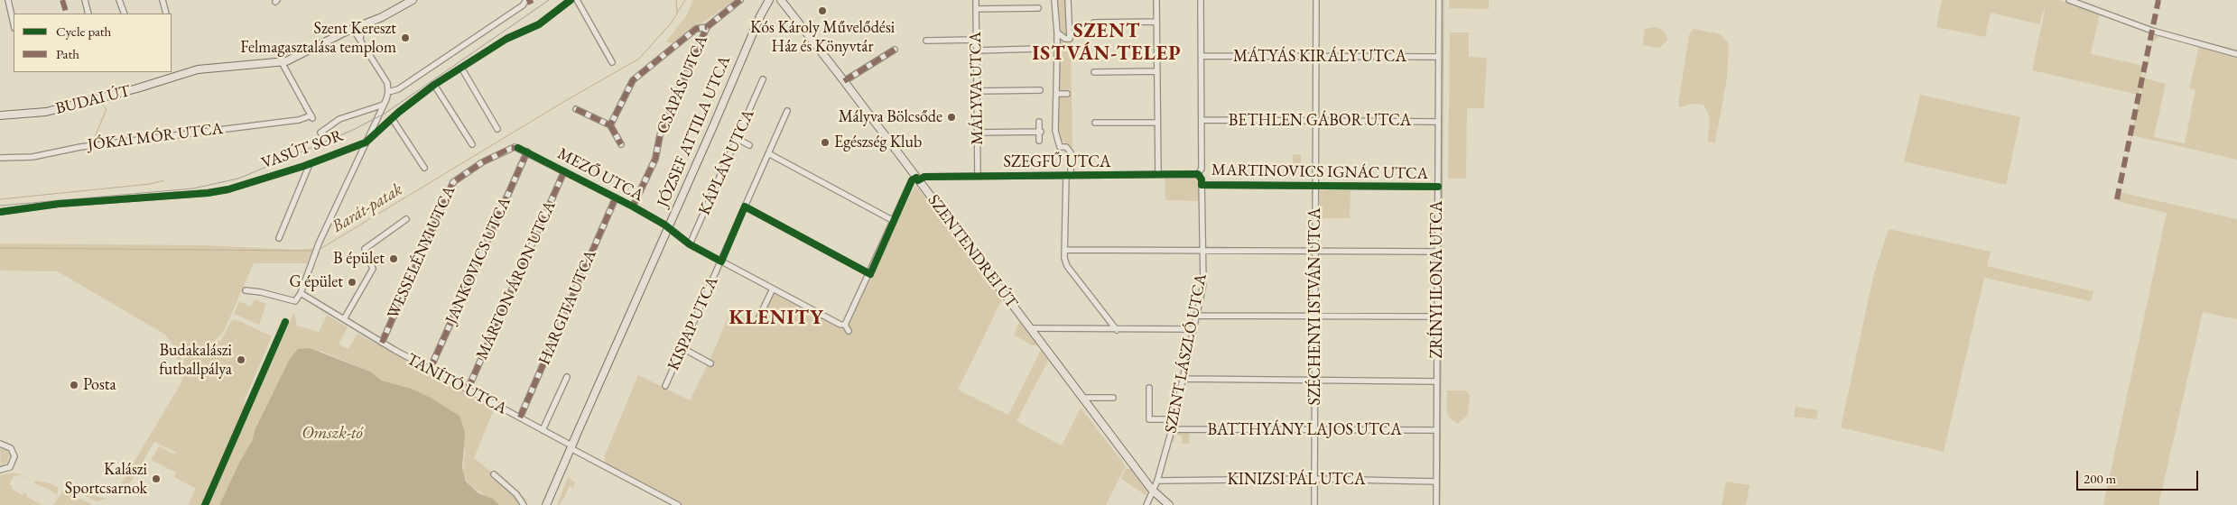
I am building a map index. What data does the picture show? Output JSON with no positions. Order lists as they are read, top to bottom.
{
  "streets": {
    "main road": ["BUDAI ÚT", "JÓZSEF ATTILA UTCA", "SZENTENDREI ÚT"],
    "street": [
      "MÁTYÁS KIRÁLY UTCA",
      "CSAPÁS UTCA",
      "MÁLYVA UTCA",
      "BETHLEN GÁBOR UTCA",
      "JÓKAI MÓR UTCA",
      "VASÚT SOR",
      "KÁPLÁN UTCA",
      "SZEGFŰ UTCA",
      "MARTINOVICS IGNÁC UTCA",
      "MEZŐ UTCA",
      "WESSELÉNYI UTCA",
      "JANKOVICS UTCA",
      "ZRÍNYI ILONA UTCA",
      "MÁRTON ÁRON UTCA",
      "SZÉCHENYI ISTVÁN UTCA",
      "HARGITA UTCA",
      "KISPAP UTCA",
      "SZENT LÁSZLÓ UTCA",
      "TANÍTÓ UTCA",
      "BATTHYÁNY LAJOS UTCA",
      "KINIZSI PÁL UTCA"
    ]
  },
  "crossings": [
    ["MÁTYÁS KIRÁLY UTCA", "ZRÍNYI ILONA UTCA"],
    ["MÁTYÁS KIRÁLY UTCA", "SZÉCHENYI ISTVÁN UTCA"],
    ["MÁTYÁS KIRÁLY UTCA", "SZENT LÁSZLÓ UTCA"],
    ["CSAPÁS UTCA", "MEZŐ UTCA"],
    ["MÁLYVA UTCA", "SZEGFŰ UTCA"],
    ["BUDAI ÚT", "JÓKAI MÓR UTCA"],
    ["BETHLEN GÁBOR UTCA", "ZRÍNYI ILONA UTCA"],
    ["BETHLEN GÁBOR UTCA", "SZÉCHENYI ISTVÁN UTCA"],
    ["BETHLEN GÁBOR UTCA", "SZENT LÁSZLÓ UTCA"],
    ["JÓZSEF ATTILA UTCA", "MEZŐ UTCA"],
    ["JÓZSEF ATTILA UTCA", "TANÍTÓ UTCA"],
    ["KÁPLÁN UTCA", "MEZŐ UTCA"],
    ["SZEGFŰ UTCA", "SZENTENDREI ÚT"],
    ["SZEGFŰ UTCA", "SZENT LÁSZLÓ UTCA"],
    ["MARTINOVICS IGNÁC UTCA", "ZRÍNYI ILONA UTCA"],
    ["MARTINOVICS IGNÁC UTCA", "SZÉCHENYI ISTVÁN UTCA"],
    ["MARTINOVICS IGNÁC UTCA", "SZENT LÁSZLÓ UTCA"],
    ["MEZŐ UTCA", "WESSELÉNYI UTCA"],
    ["MEZŐ UTCA", "JANKOVICS UTCA"],
    ["MEZŐ UTCA", "MÁRTON ÁRON UTCA"],
    ["MEZŐ UTCA", "HARGITA UTCA"],
    ["MEZŐ UTCA", "KISPAP UTCA"],
    ["SZENTENDREI ÚT", "SZENT LÁSZLÓ UTCA"],
    ["WESSELÉNYI UTCA", "TANÍTÓ UTCA"],
    ["JANKOVICS UTCA", "TANÍTÓ UTCA"],
    ["ZRÍNYI ILONA UTCA", "BATTHYÁNY LAJOS UTCA"],
    ["ZRÍNYI ILONA UTCA", "KINIZSI PÁL UTCA"],
    ["MÁRTON ÁRON UTCA", "TANÍTÓ UTCA"],
    ["SZÉCHENYI ISTVÁN UTCA", "BATTHYÁNY LAJOS UTCA"],
    ["SZÉCHENYI ISTVÁN UTCA", "KINIZSI PÁL UTCA"],
    ["HARGITA UTCA", "TANÍTÓ UTCA"],
    ["SZENT LÁSZLÓ UTCA", "BATTHYÁNY LAJOS UTCA"],
    ["SZENT LÁSZLÓ UTCA", "KINIZSI PÁL UTCA"]
  ],
  "districts": ["SZENT ISTVÁN-TELEP", "KLENITY"],
  "water": ["Barát-patak", "Omszk-tó"],
  "places": [
    "Kós Károly Művelődési Ház és Könyvtár",
    "Szent Kereszt Felmagasztalása templom",
    "Mályva Bölcsőde",
    "Egészség Klub",
    "B épület",
    "G épület",
    "Budakalászi futballpálya",
    "Posta",
    "Kalászi Sportcsarnok"
  ],
  "legend": ["Cycle path", "Path"],
  "scale_bar": "200 m"
}
